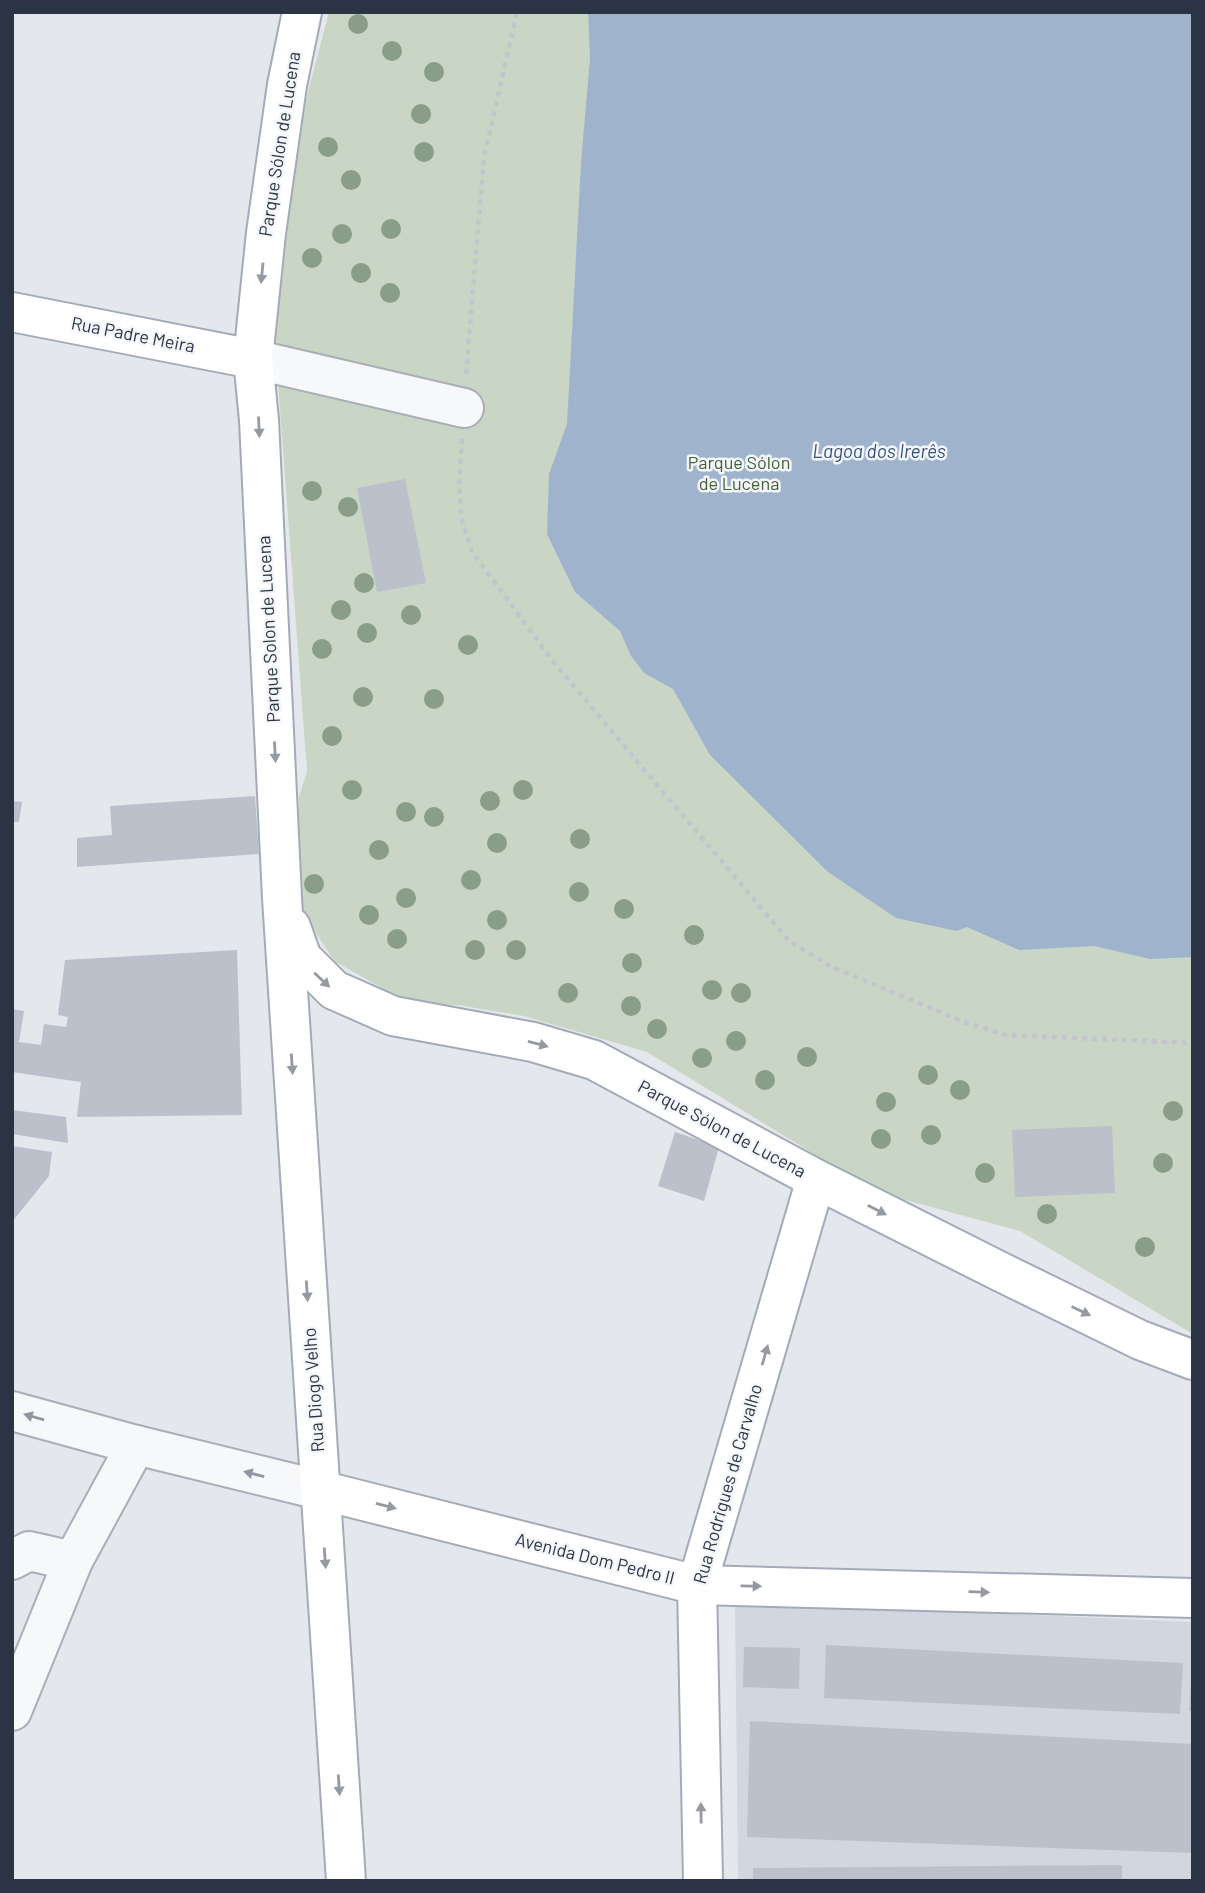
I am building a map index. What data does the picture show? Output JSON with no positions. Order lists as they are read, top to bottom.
{
  "streets": {
    "main road": [
      "Parque Sólon de Lucena",
      "Rua Padre Meira",
      "Parque Solon de Lucena",
      "Rua Diogo Velho",
      "Rua Rodrigues de Carvalho",
      "Avenida Dom Pedro II"
    ]
  },
  "crossings": [
    ["Parque Sólon de Lucena", "Rua Padre Meira"],
    ["Parque Sólon de Lucena", "Parque Solon de Lucena"],
    ["Parque Sólon de Lucena", "Rua Diogo Velho"],
    ["Parque Sólon de Lucena", "Rua Rodrigues de Carvalho"],
    ["Rua Padre Meira", "Parque Solon de Lucena"],
    ["Parque Solon de Lucena", "Rua Diogo Velho"],
    ["Rua Diogo Velho", "Avenida Dom Pedro II"],
    ["Rua Rodrigues de Carvalho", "Avenida Dom Pedro II"]
  ],
  "one_way": [
    "Parque Sólon de Lucena",
    "Parque Solon de Lucena",
    "Rua Diogo Velho",
    "Rua Rodrigues de Carvalho"
  ],
  "water": ["Lagoa dos Irerês"],
  "parks": ["Parque Sólon de Lucena"]
}
